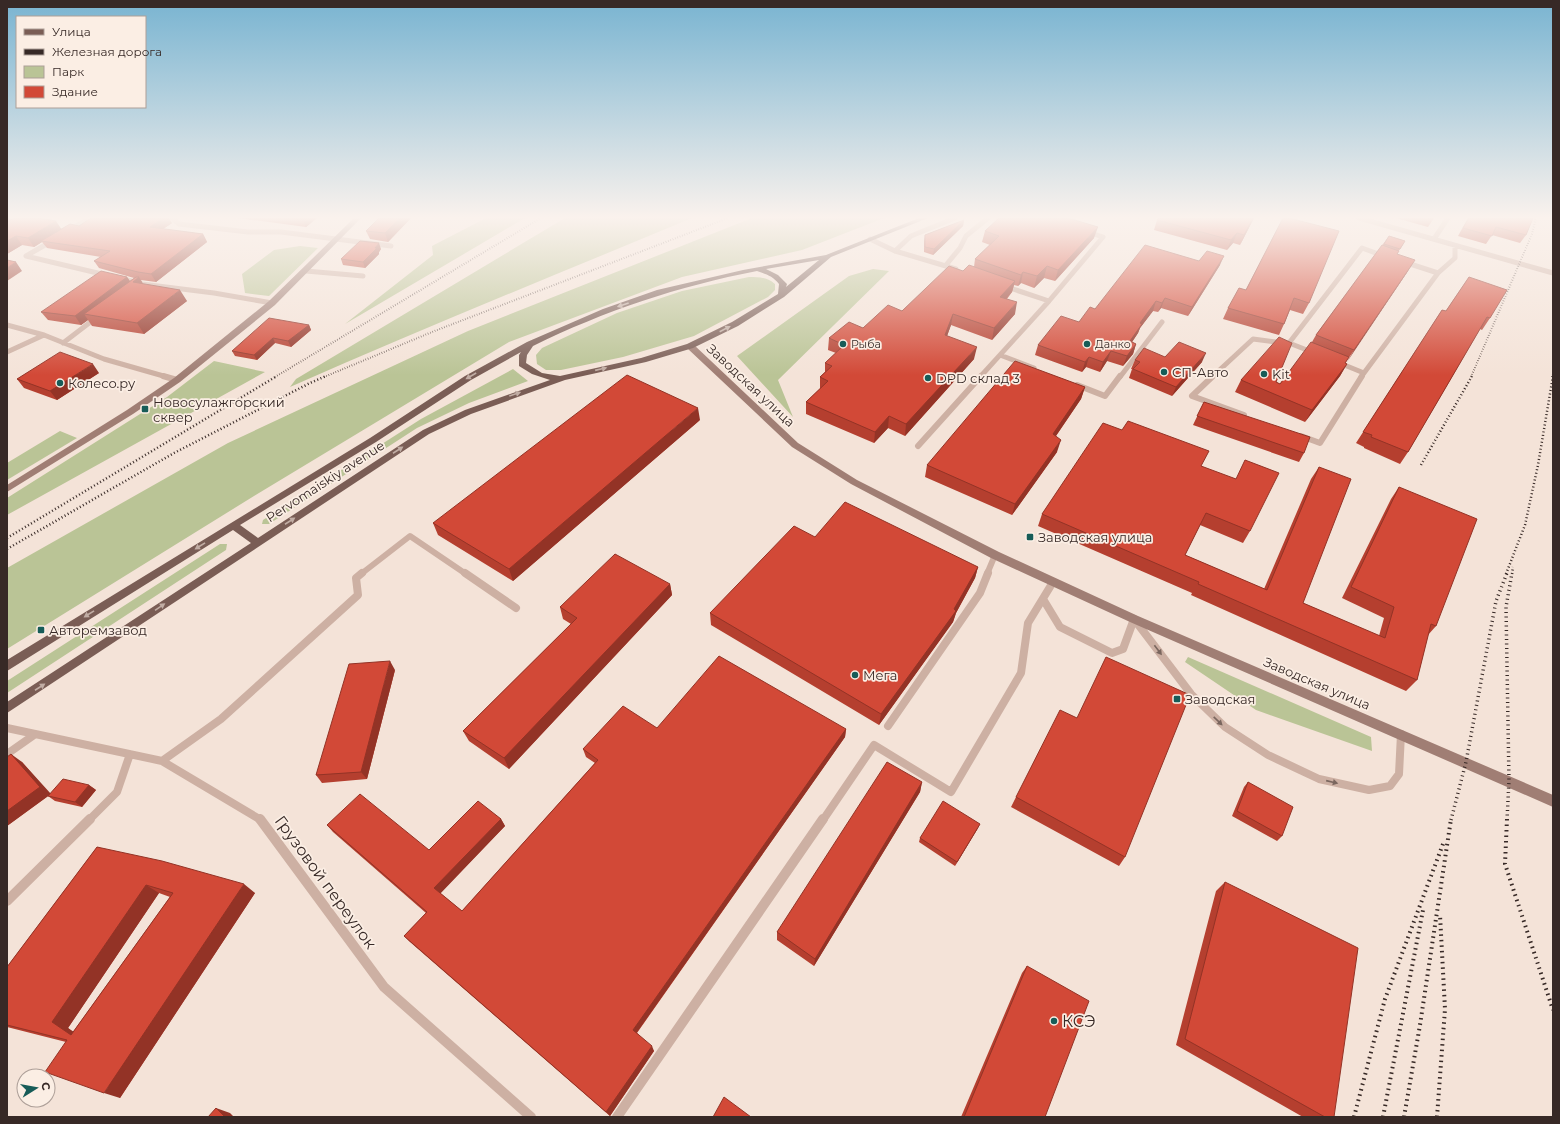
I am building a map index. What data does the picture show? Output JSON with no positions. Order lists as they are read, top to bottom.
{
  "streets": {
    "main road": ["Заводская улица", "Pervomaiskiy avenue"],
    "lane": ["Грузовой переулок"]
  },
  "crossings": [
    ["Заводская улица", "Pervomaiskiy avenue"]
  ],
  "places": {
    "other": [
      "Рыба",
      "Данко",
      "СП-Авто",
      "Kit",
      "DPD склад 3",
      "Колесо.ру",
      "Мега",
      "КСЭ"
    ],
    "transit": [
      "Новосулажгорский сквер",
      "Заводская улица",
      "Авторемзавод",
      "Заводская"
    ]
  },
  "legend": [
    "Улица",
    "Железная дорога",
    "Парк",
    "Здание"
  ],
  "north": "right"
}
